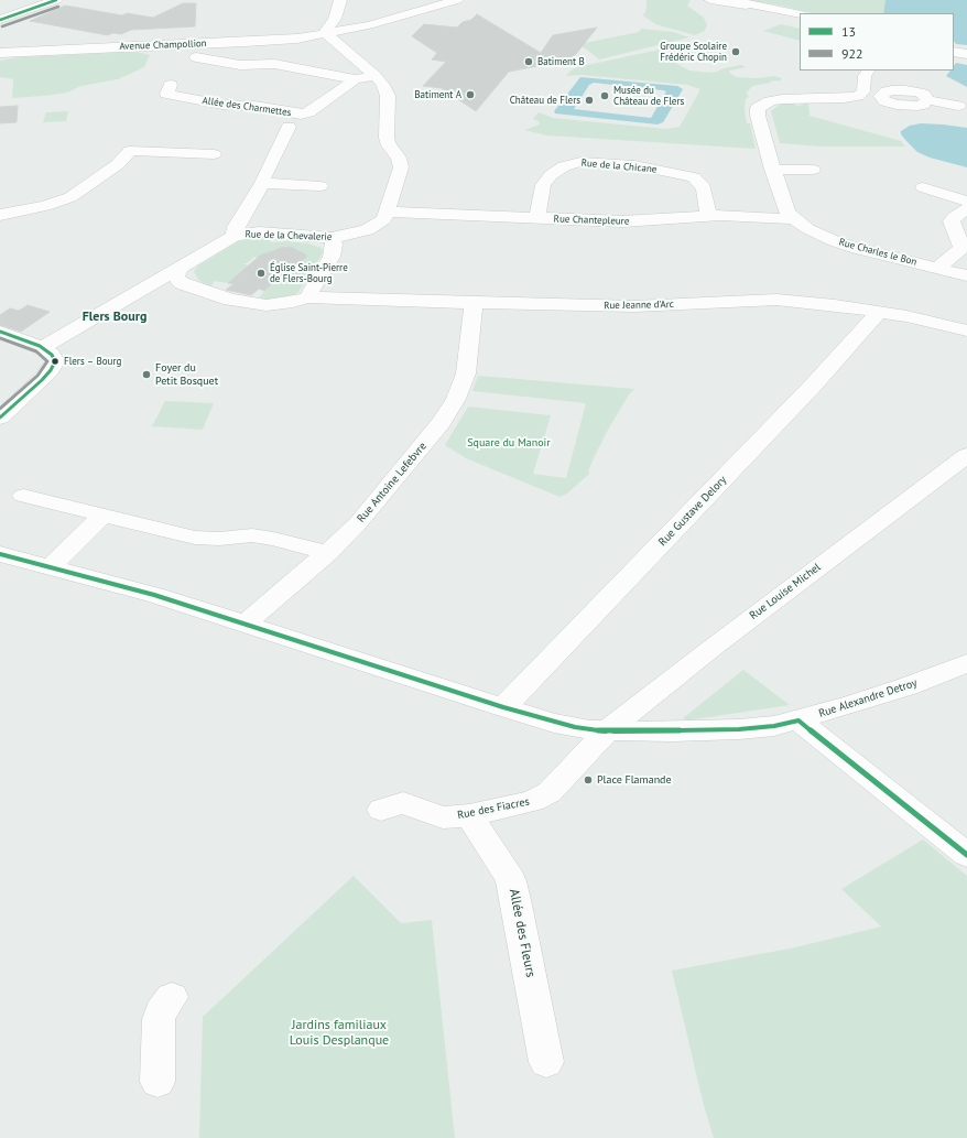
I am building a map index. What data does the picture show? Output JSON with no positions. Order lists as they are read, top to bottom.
{
  "streets": {
    "street": [
      "Avenue Champollion",
      "Allée des Charmettes",
      "Rue de la Chicane",
      "Rue Chantepleure",
      "Rue de la Chevalerie",
      "Rue Charles le Bon",
      "Rue Jeanne d'Arc",
      "Rue Antoine Lefebvre",
      "Rue Gustave Delory",
      "Rue Louise Michel",
      "Rue Alexandre Detroy",
      "Rue des Fiacres",
      "Allée des Fleurs"
    ]
  },
  "crossings": [
    ["Avenue Champollion", "Rue de la Chevalerie"],
    ["Allée des Charmettes", "Rue de la Chevalerie"],
    ["Rue de la Chicane", "Rue Chantepleure"],
    ["Rue Chantepleure", "Rue de la Chevalerie"],
    ["Rue Chantepleure", "Rue Charles le Bon"],
    ["Rue Jeanne d'Arc", "Rue Antoine Lefebvre"],
    ["Rue Jeanne d'Arc", "Rue Gustave Delory"],
    ["Rue Antoine Lefebvre", "Rue Alexandre Detroy"],
    ["Rue Gustave Delory", "Rue Alexandre Detroy"],
    ["Rue Louise Michel", "Rue Alexandre Detroy"],
    ["Rue Louise Michel", "Rue des Fiacres"],
    ["Rue Alexandre Detroy", "Rue des Fiacres"],
    ["Rue des Fiacres", "Allée des Fleurs"]
  ],
  "districts": ["Flers Bourg"],
  "parks": ["Square du Manoir", "Jardins familiaux Louis Desplanque"],
  "places": [
    "Groupe Scolaire Frédéric Chopin",
    "Batiment B",
    "Batiment A",
    "Musée du Château de Flers",
    "Château de Flers",
    "Église Saint-Pierre de Flers-Bourg",
    "Flers – Bourg",
    "Foyer du Petit Bosquet",
    "Place Flamande"
  ],
  "lines": ["transit line 13", "transit line 922"],
  "legend": ["13", "922"]
}
